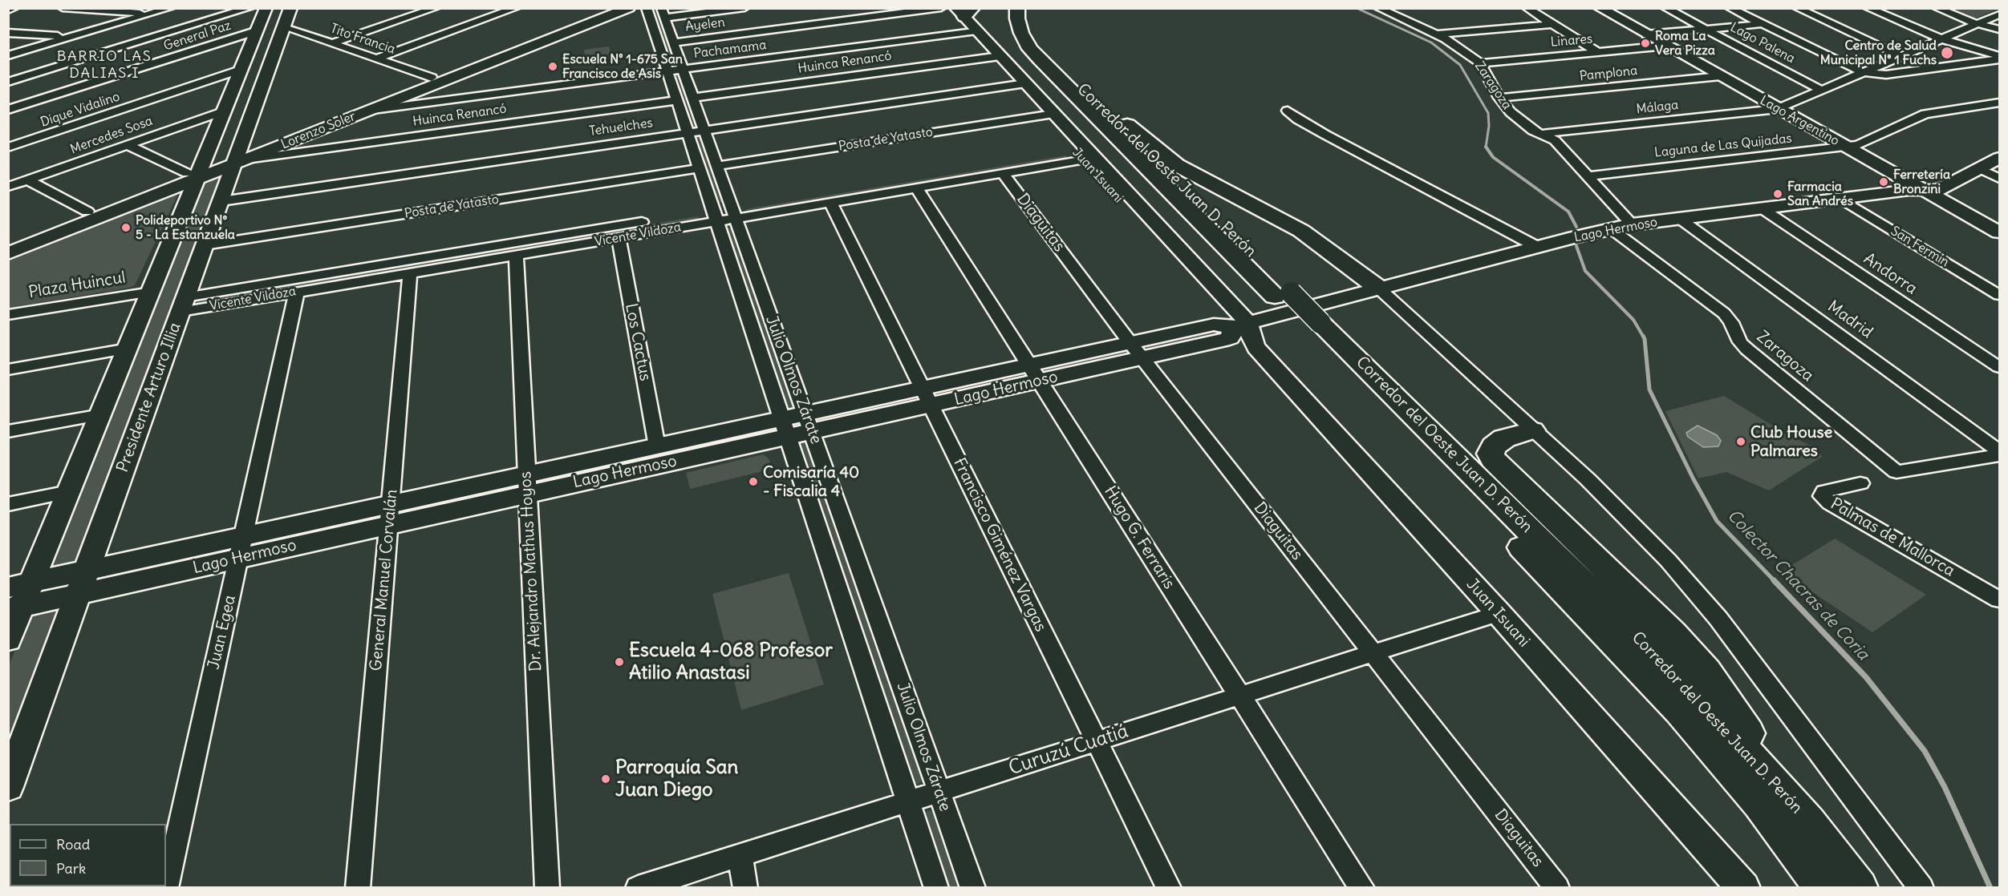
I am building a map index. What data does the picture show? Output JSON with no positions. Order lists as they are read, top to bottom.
{
  "streets": {
    "highway": ["Corredor del Oeste Juan D. Perón"],
    "street": [
      "Ayelen",
      "General Paz",
      "Tito Francia",
      "Linares",
      "Lago Palena",
      "Pachamama",
      "Huinca Renancó",
      "Pamplona",
      "Zaragoza",
      "Málaga",
      "Dique Vidalino",
      "Lago Argentino",
      "Tehuelches",
      "Lorenzo Soler",
      "Mercedes Sosa",
      "Posta de Yatasto",
      "Laguna de Las Quijadas",
      "Juan Isuani",
      "Diaguitas",
      "Lago Hermoso",
      "Vicente Vildoza",
      "San Fermín",
      "Andorra",
      "Plaza Huincul",
      "Madrid",
      "Los Cactus",
      "Julio Olmos Zárate",
      "Presidente Arturo Illia",
      "Hugo G. Ferraris",
      "Palmas de Mallorca",
      "Francisco Giménez Vargas",
      "Dr. Alejandro Mathus Hoyos",
      "General Manuel Corvalán",
      "Juan Egea",
      "Curuzú Cuatiá"
    ]
  },
  "crossings": [
    ["Ayelen", "Julio Olmos Zárate"],
    ["Tito Francia", "Lorenzo Soler"],
    ["Tito Francia", "Presidente Arturo Illia"],
    ["Linares", "Zaragoza"],
    ["Linares", "Lago Argentino"],
    ["Lago Palena", "Málaga"],
    ["Pachamama", "Lorenzo Soler"],
    ["Pachamama", "Juan Isuani"],
    ["Pachamama", "Julio Olmos Zárate"],
    ["Huinca Renancó", "Lorenzo Soler"],
    ["Huinca Renancó", "Juan Isuani"],
    ["Huinca Renancó", "Julio Olmos Zárate"],
    ["Huinca Renancó", "Presidente Arturo Illia"],
    ["Pamplona", "Zaragoza"],
    ["Pamplona", "Lago Argentino"],
    ["Zaragoza", "Málaga"],
    ["Zaragoza", "Laguna de Las Quijadas"],
    ["Zaragoza", "Lago Hermoso"],
    ["Málaga", "Lago Argentino"],
    ["Lago Argentino", "Laguna de Las Quijadas"],
    ["Lago Argentino", "Lago Hermoso"],
    ["Tehuelches", "Juan Isuani"],
    ["Tehuelches", "Julio Olmos Zárate"],
    ["Tehuelches", "Presidente Arturo Illia"],
    ["Lorenzo Soler", "Presidente Arturo Illia"],
    ["Posta de Yatasto", "Juan Isuani"],
    ["Posta de Yatasto", "Julio Olmos Zárate"],
    ["Posta de Yatasto", "Presidente Arturo Illia"],
    ["Juan Isuani", "Lago Hermoso"],
    ["Juan Isuani", "Vicente Vildoza"],
    ["Juan Isuani", "Curuzú Cuatiá"],
    ["Diaguitas", "Lago Hermoso"],
    ["Diaguitas", "Vicente Vildoza"],
    ["Diaguitas", "Curuzú Cuatiá"],
    ["Lago Hermoso", "San Fermín"],
    ["Lago Hermoso", "Andorra"],
    ["Lago Hermoso", "Madrid"],
    ["Lago Hermoso", "Los Cactus"],
    ["Lago Hermoso", "Julio Olmos Zárate"],
    ["Lago Hermoso", "Presidente Arturo Illia"],
    ["Lago Hermoso", "Hugo G. Ferraris"],
    ["Lago Hermoso", "Francisco Giménez Vargas"],
    ["Lago Hermoso", "Dr. Alejandro Mathus Hoyos"],
    ["Lago Hermoso", "General Manuel Corvalán"],
    ["Lago Hermoso", "Juan Egea"],
    ["Vicente Vildoza", "Los Cactus"],
    ["Vicente Vildoza", "Julio Olmos Zárate"],
    ["Vicente Vildoza", "Presidente Arturo Illia"],
    ["Vicente Vildoza", "Hugo G. Ferraris"],
    ["Vicente Vildoza", "Francisco Giménez Vargas"],
    ["Vicente Vildoza", "Dr. Alejandro Mathus Hoyos"],
    ["Vicente Vildoza", "General Manuel Corvalán"],
    ["Vicente Vildoza", "Juan Egea"],
    ["Julio Olmos Zárate", "Curuzú Cuatiá"],
    ["Hugo G. Ferraris", "Curuzú Cuatiá"],
    ["Francisco Giménez Vargas", "Curuzú Cuatiá"]
  ],
  "districts": ["BARRIO LAS DALIAS I"],
  "water": ["Colector Chacras de Coria"],
  "places": [
    "Roma La Vera Pizza",
    "Centro de Salud Municipal N° 1 Fuchs",
    "Escuela N° 1-675 San Francisco de Asís",
    "Ferretería Bronzini",
    "Farmacia San Andrés",
    "Polideportivo Nº 5 - La Estanzuela",
    "Club House Palmares",
    "Comisaría 40 - Fiscalia 4",
    "Escuela 4-068 Profesor Atilio Anastasi",
    "Parroquía San Juan Diego"
  ],
  "legend": ["Road", "Park"]
}
